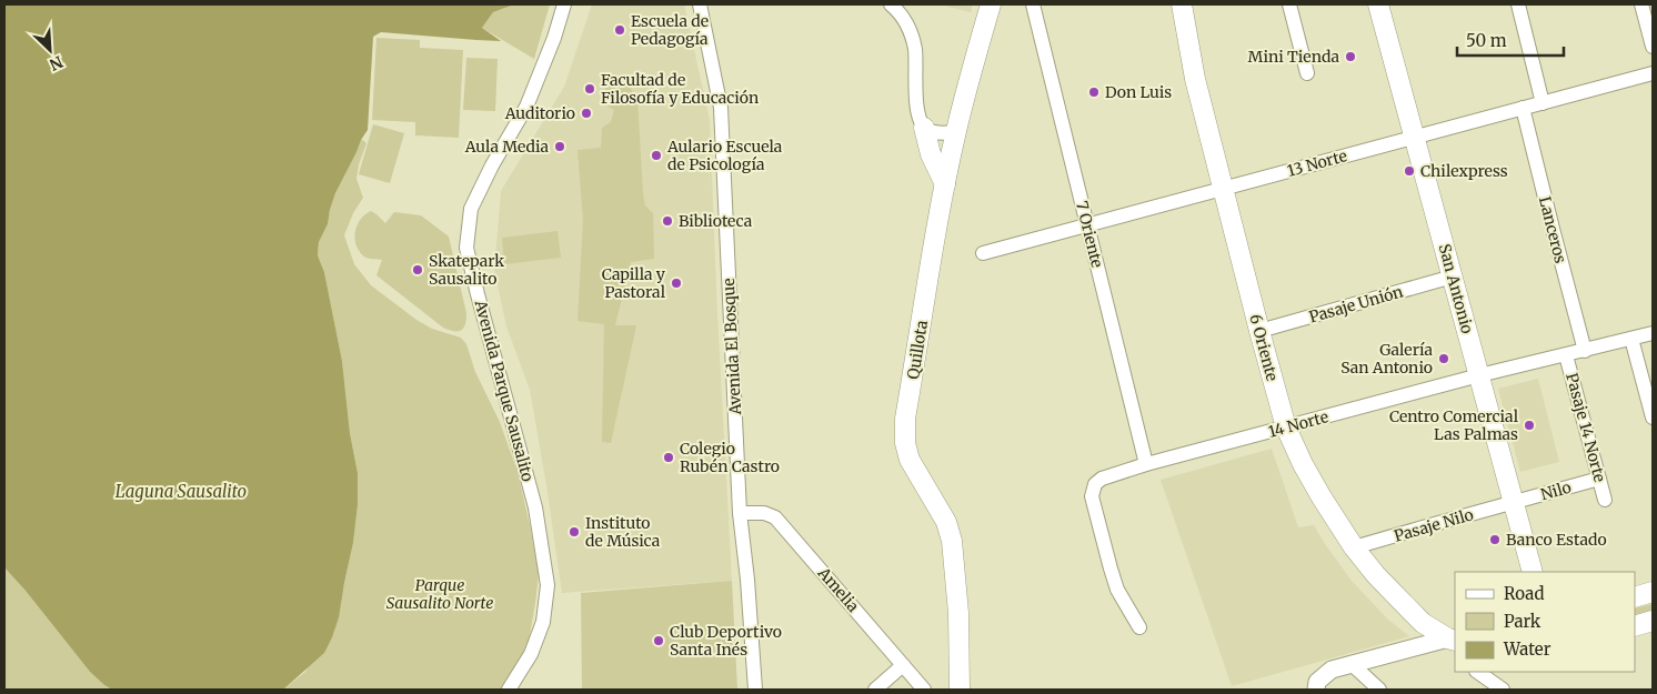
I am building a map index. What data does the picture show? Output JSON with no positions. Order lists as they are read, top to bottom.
{
  "streets": {
    "main road": ["San Antonio", "6 Oriente", "Quillota"],
    "street": [
      "13 Norte",
      "Lanceros",
      "7 Oriente",
      "Pasaje Unión",
      "Avenida El Bosque",
      "Avenida Parque Sausalito",
      "14 Norte",
      "Pasaje 14 Norte",
      "Nilo",
      "Pasaje Nilo",
      "Amelia"
    ]
  },
  "crossings": [
    ["13 Norte", "Lanceros"],
    ["13 Norte", "7 Oriente"],
    ["13 Norte", "San Antonio"],
    ["13 Norte", "6 Oriente"],
    ["Lanceros", "14 Norte"],
    ["7 Oriente", "14 Norte"],
    ["San Antonio", "Pasaje Unión"],
    ["San Antonio", "14 Norte"],
    ["San Antonio", "Nilo"],
    ["San Antonio", "Pasaje Nilo"],
    ["Pasaje Unión", "6 Oriente"],
    ["Avenida El Bosque", "Amelia"],
    ["6 Oriente", "14 Norte"],
    ["6 Oriente", "Pasaje Nilo"],
    ["14 Norte", "Pasaje 14 Norte"],
    ["Pasaje 14 Norte", "Nilo"],
    ["Nilo", "Pasaje Nilo"]
  ],
  "water": ["Laguna Sausalito"],
  "parks": ["Parque Sausalito Norte"],
  "places": [
    "Escuela de Pedagogía",
    "Mini Tienda",
    "Facultad de Filosofía y Educación",
    "Don Luis",
    "Auditorio",
    "Aula Media",
    "Aulario Escuela de Psicología",
    "Chilexpress",
    "Biblioteca",
    "Skatepark Sausalito",
    "Capilla y Pastoral",
    "Galería San Antonio",
    "Centro Comercial Las Palmas",
    "Colegio Rubén Castro",
    "Instituto de Música",
    "Banco Estado",
    "Club Deportivo Santa Inés"
  ],
  "legend": ["Road", "Park", "Water"],
  "scale_bar": "50 m",
  "north": "bottom right"
}
